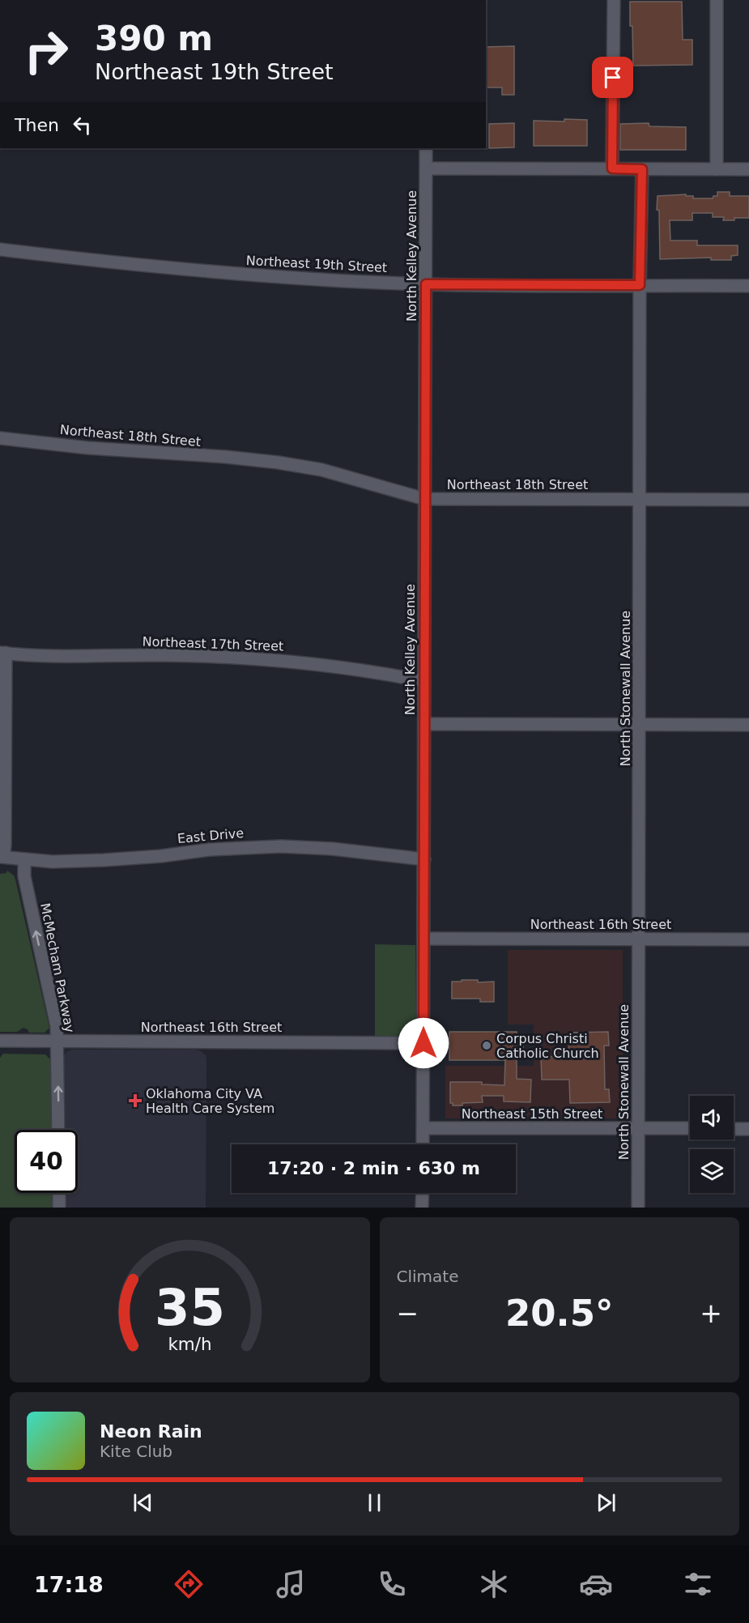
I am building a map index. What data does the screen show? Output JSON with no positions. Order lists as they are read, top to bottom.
{
  "streets": {
    "street": [
      "North Kelley Avenue",
      "Northeast 19th Street",
      "Northeast 18th Street",
      "Northeast 17th Street",
      "North Stonewall Avenue",
      "East Drive",
      "Northeast 16th Street",
      "McMecham Parkway",
      "Northeast 15th Street"
    ]
  },
  "crossings": [
    ["North Kelley Avenue", "Northeast 19th Street"],
    ["North Kelley Avenue", "Northeast 18th Street"],
    ["North Kelley Avenue", "Northeast 17th Street"],
    ["North Kelley Avenue", "East Drive"],
    ["North Kelley Avenue", "Northeast 16th Street"],
    ["North Kelley Avenue", "Northeast 15th Street"],
    ["Northeast 19th Street", "North Stonewall Avenue"],
    ["Northeast 18th Street", "North Stonewall Avenue"],
    ["North Stonewall Avenue", "Northeast 16th Street"],
    ["North Stonewall Avenue", "Northeast 15th Street"],
    ["East Drive", "McMecham Parkway"],
    ["Northeast 16th Street", "McMecham Parkway"]
  ],
  "one_way": ["McMecham Parkway"],
  "places": {
    "other": ["Corpus Christi Catholic Church"],
    "health": ["Oklahoma City VA Health Care System"]
  },
  "page": {
    "turn": ["390 m", "Northeast 19th Street"],
    "then": "Then",
    "limit": "40",
    "trip": "17:20 · 2 min · 630 m",
    "tile": "Climate",
    "heat": ["−", "20.5°", "+"],
    "song": ["Neon Rain", "Kite Club"],
    "tabs": "17:18",
    "gauge": ["35", "km/h"]
  }
}
